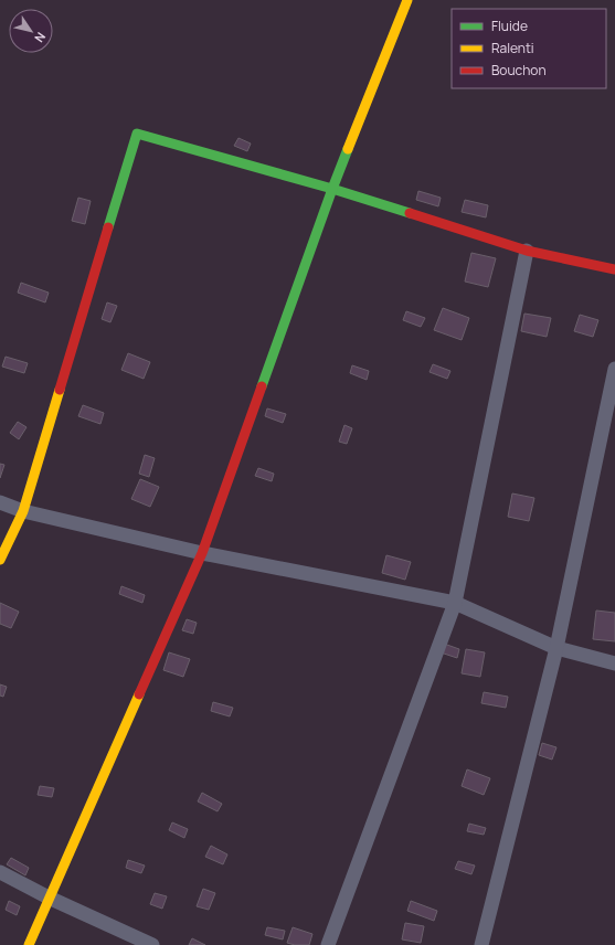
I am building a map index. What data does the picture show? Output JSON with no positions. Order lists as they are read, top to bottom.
{
  "legend": ["Fluide", "Ralenti", "Bouchon"],
  "north": "bottom right"
}
